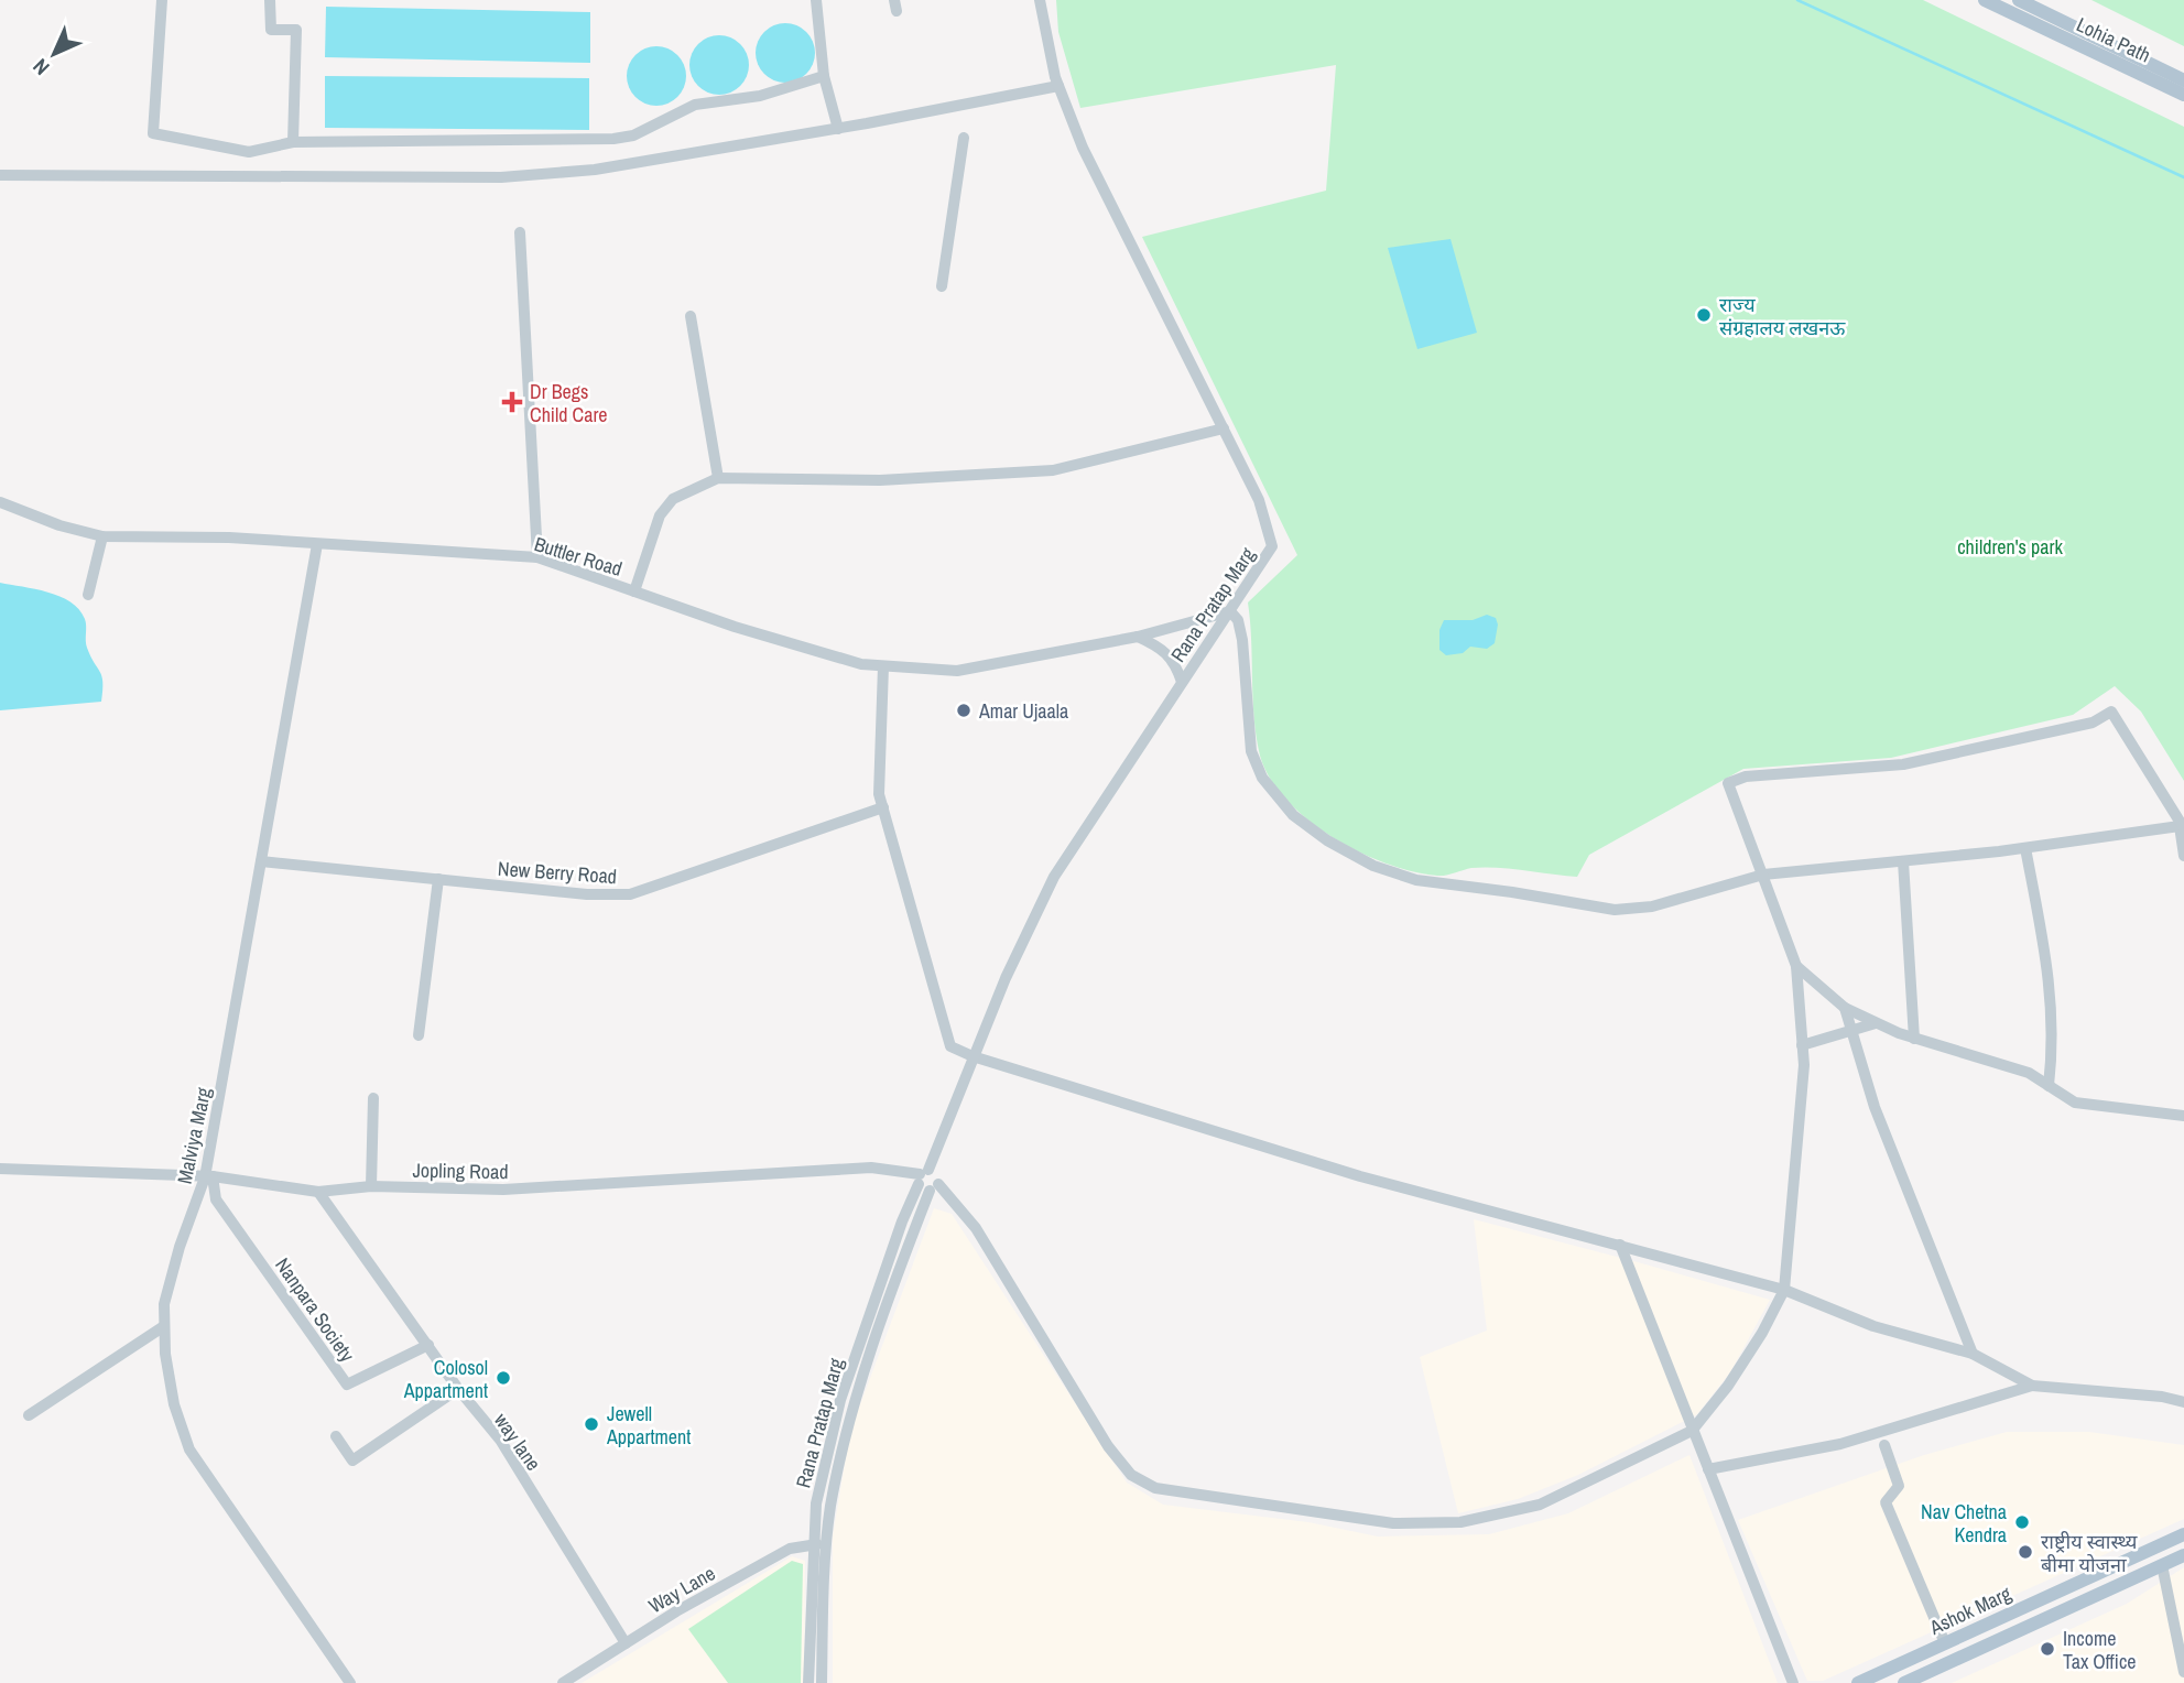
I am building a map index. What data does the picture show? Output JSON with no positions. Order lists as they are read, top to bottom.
{
  "streets": {
    "main road": ["Lohia Path", "Ashok Marg"],
    "street": [
      "Buttler Road",
      "Rana Pratap Marg",
      "New Berry Road",
      "Malviya Marg",
      "Jopling Road",
      "Nanpara Society",
      "way lane",
      "Way Lane"
    ]
  },
  "crossings": [
    ["Buttler Road", "Rana Pratap Marg"],
    ["Buttler Road", "Malviya Marg"],
    ["Rana Pratap Marg", "Jopling Road"],
    ["Rana Pratap Marg", "Way Lane"],
    ["New Berry Road", "Malviya Marg"],
    ["Malviya Marg", "Jopling Road"],
    ["Malviya Marg", "Nanpara Society"],
    ["Jopling Road", "Nanpara Society"],
    ["Jopling Road", "way lane"],
    ["Nanpara Society", "way lane"],
    ["way lane", "Way Lane"]
  ],
  "parks": ["children's park"],
  "places": {
    "other": [
      "राज्य संग्रहालय लखनऊ",
      "Amar Ujaala",
      "Colosol Appartment",
      "Jewell Appartment",
      "Nav Chetna Kendra",
      "राष्ट्रीय स्वास्थ्य बीमा योजना",
      "Income Tax Office"
    ],
    "health": ["Dr Begs Child Care"]
  },
  "north": "bottom left"
}
